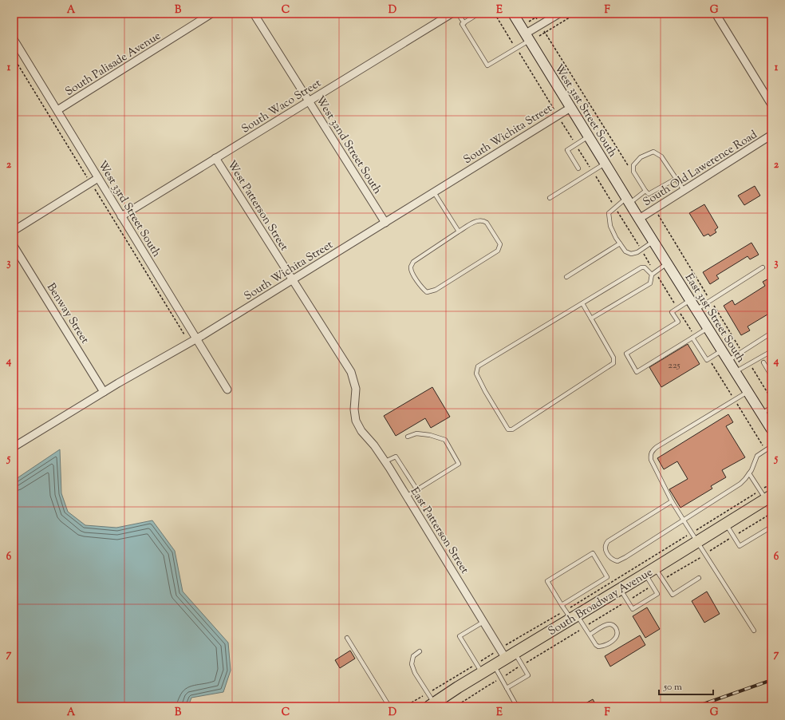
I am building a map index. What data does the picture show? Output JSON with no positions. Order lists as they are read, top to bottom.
{
  "streets": {
    "main road": ["South Broadway Avenue"],
    "street": [
      "South Palisade Avenue",
      "South Waco Street",
      "West 31st Street South",
      "South Wichita Street",
      "West 32nd Street South",
      "South Old Lawerence Road",
      "West Patterson Street",
      "West 33rd Street South",
      "Benway Street",
      "East 31st Street South",
      "East Patterson Street"
    ]
  },
  "crossings": [
    ["South Palisade Avenue", "West 33rd Street South"],
    ["South Waco Street", "West 32nd Street South"],
    ["South Waco Street", "West Patterson Street"],
    ["South Waco Street", "West 33rd Street South"],
    ["West 31st Street South", "South Wichita Street"],
    ["West 31st Street South", "South Old Lawerence Road"],
    ["West 31st Street South", "East 31st Street South"],
    ["South Wichita Street", "West 32nd Street South"],
    ["South Wichita Street", "West Patterson Street"],
    ["South Wichita Street", "West 33rd Street South"],
    ["South Wichita Street", "Benway Street"],
    ["South Old Lawerence Road", "East 31st Street South"],
    ["West Patterson Street", "East Patterson Street"],
    ["East Patterson Street", "South Broadway Avenue"]
  ],
  "house_numbers": ["225"],
  "scale_bar": "50 m",
  "grid": {
    "columns": [
      "A",
      "B",
      "C",
      "D",
      "E",
      "F",
      "G"
    ],
    "rows": [
      "1",
      "2",
      "3",
      "4",
      "5",
      "6",
      "7"
    ]
  }
}
